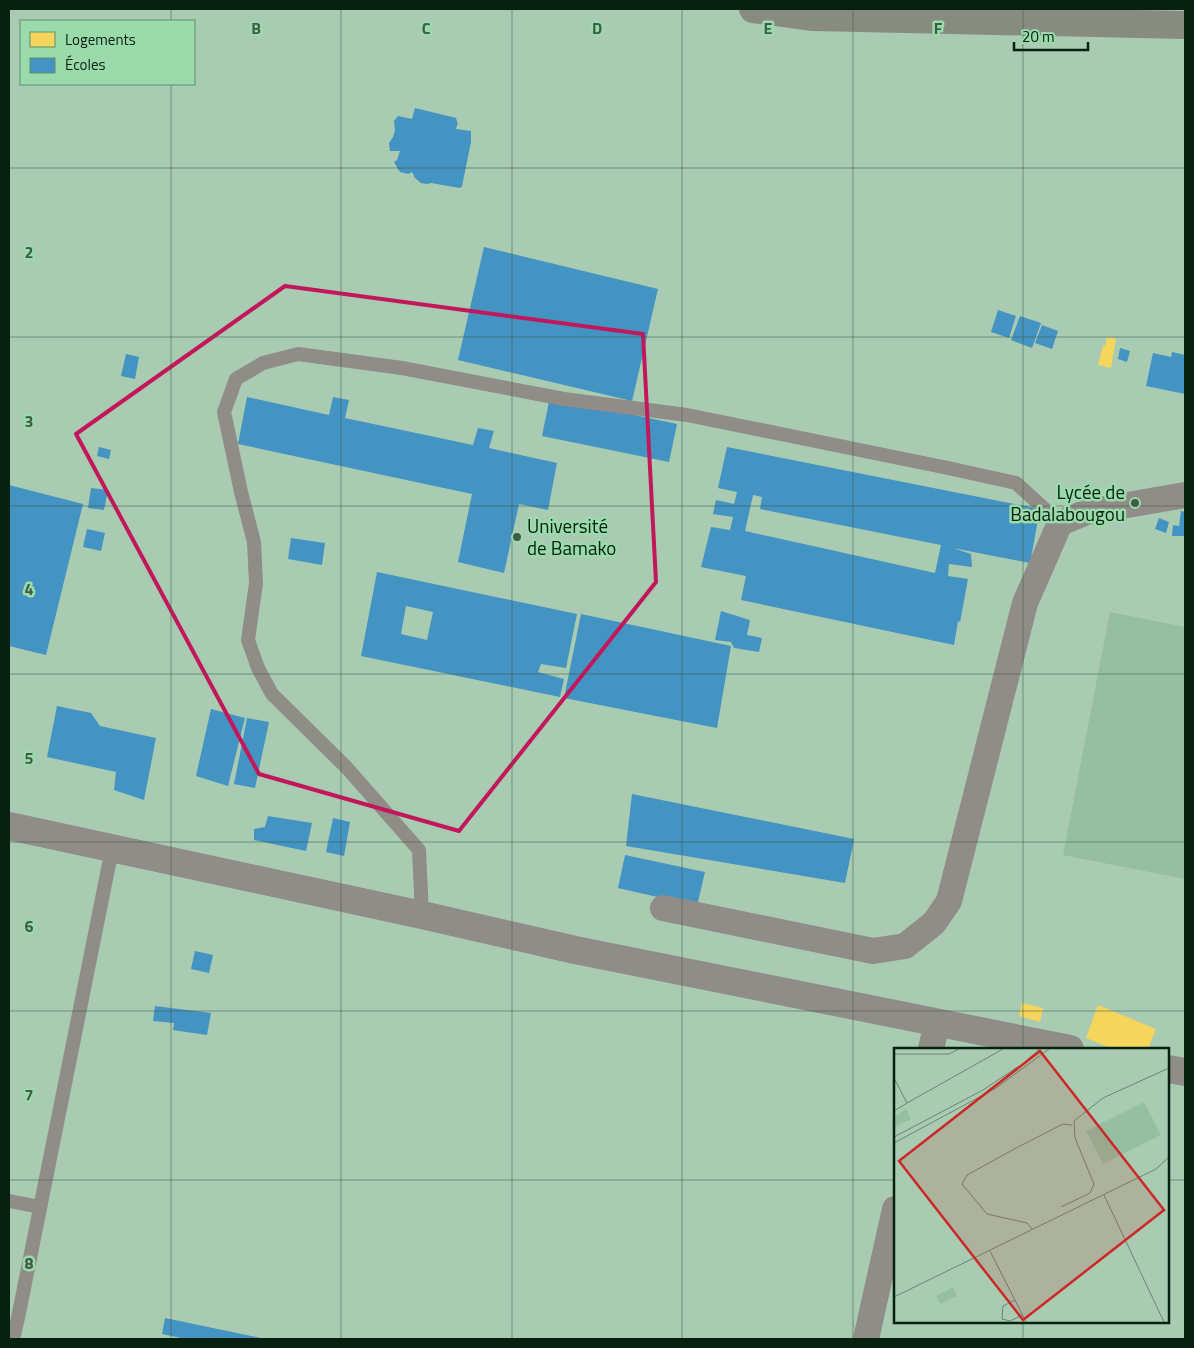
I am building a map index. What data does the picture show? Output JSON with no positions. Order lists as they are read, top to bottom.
{
  "places": ["Lycée de Badalabougou", "Université de Bamako"],
  "legend": ["Logements", "Écoles"],
  "scale_bar": "20 m",
  "grid": {
    "columns": [
      "B",
      "C",
      "D",
      "E",
      "F"
    ],
    "rows": [
      "2",
      "3",
      "4",
      "5",
      "6",
      "7",
      "8"
    ]
  }
}
